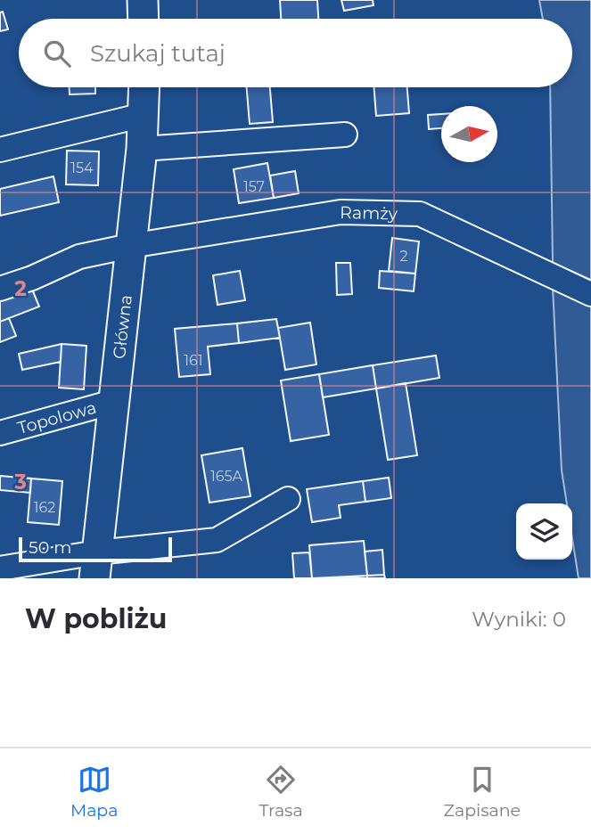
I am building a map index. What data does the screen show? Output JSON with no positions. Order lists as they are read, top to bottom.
{
  "streets": {
    "main road": ["Główna"],
    "street": ["Ramży", "Topolowa"]
  },
  "crossings": [
    ["Ramży", "Główna"],
    ["Główna", "Topolowa"]
  ],
  "house_numbers": [
    "154",
    "157",
    "2",
    "161",
    "165A",
    "162"
  ],
  "scale_bar": "50 m",
  "north": "right",
  "page": {
    "search": "Szukaj tutaj",
    "scale": "50 m",
    "heading": ["W pobliżu", "Wyniki: 0"],
    "nav": ["Mapa", "Trasa", "Zapisane"]
  },
  "grid": {
    "rows": ["2", "3"]
  }
}
